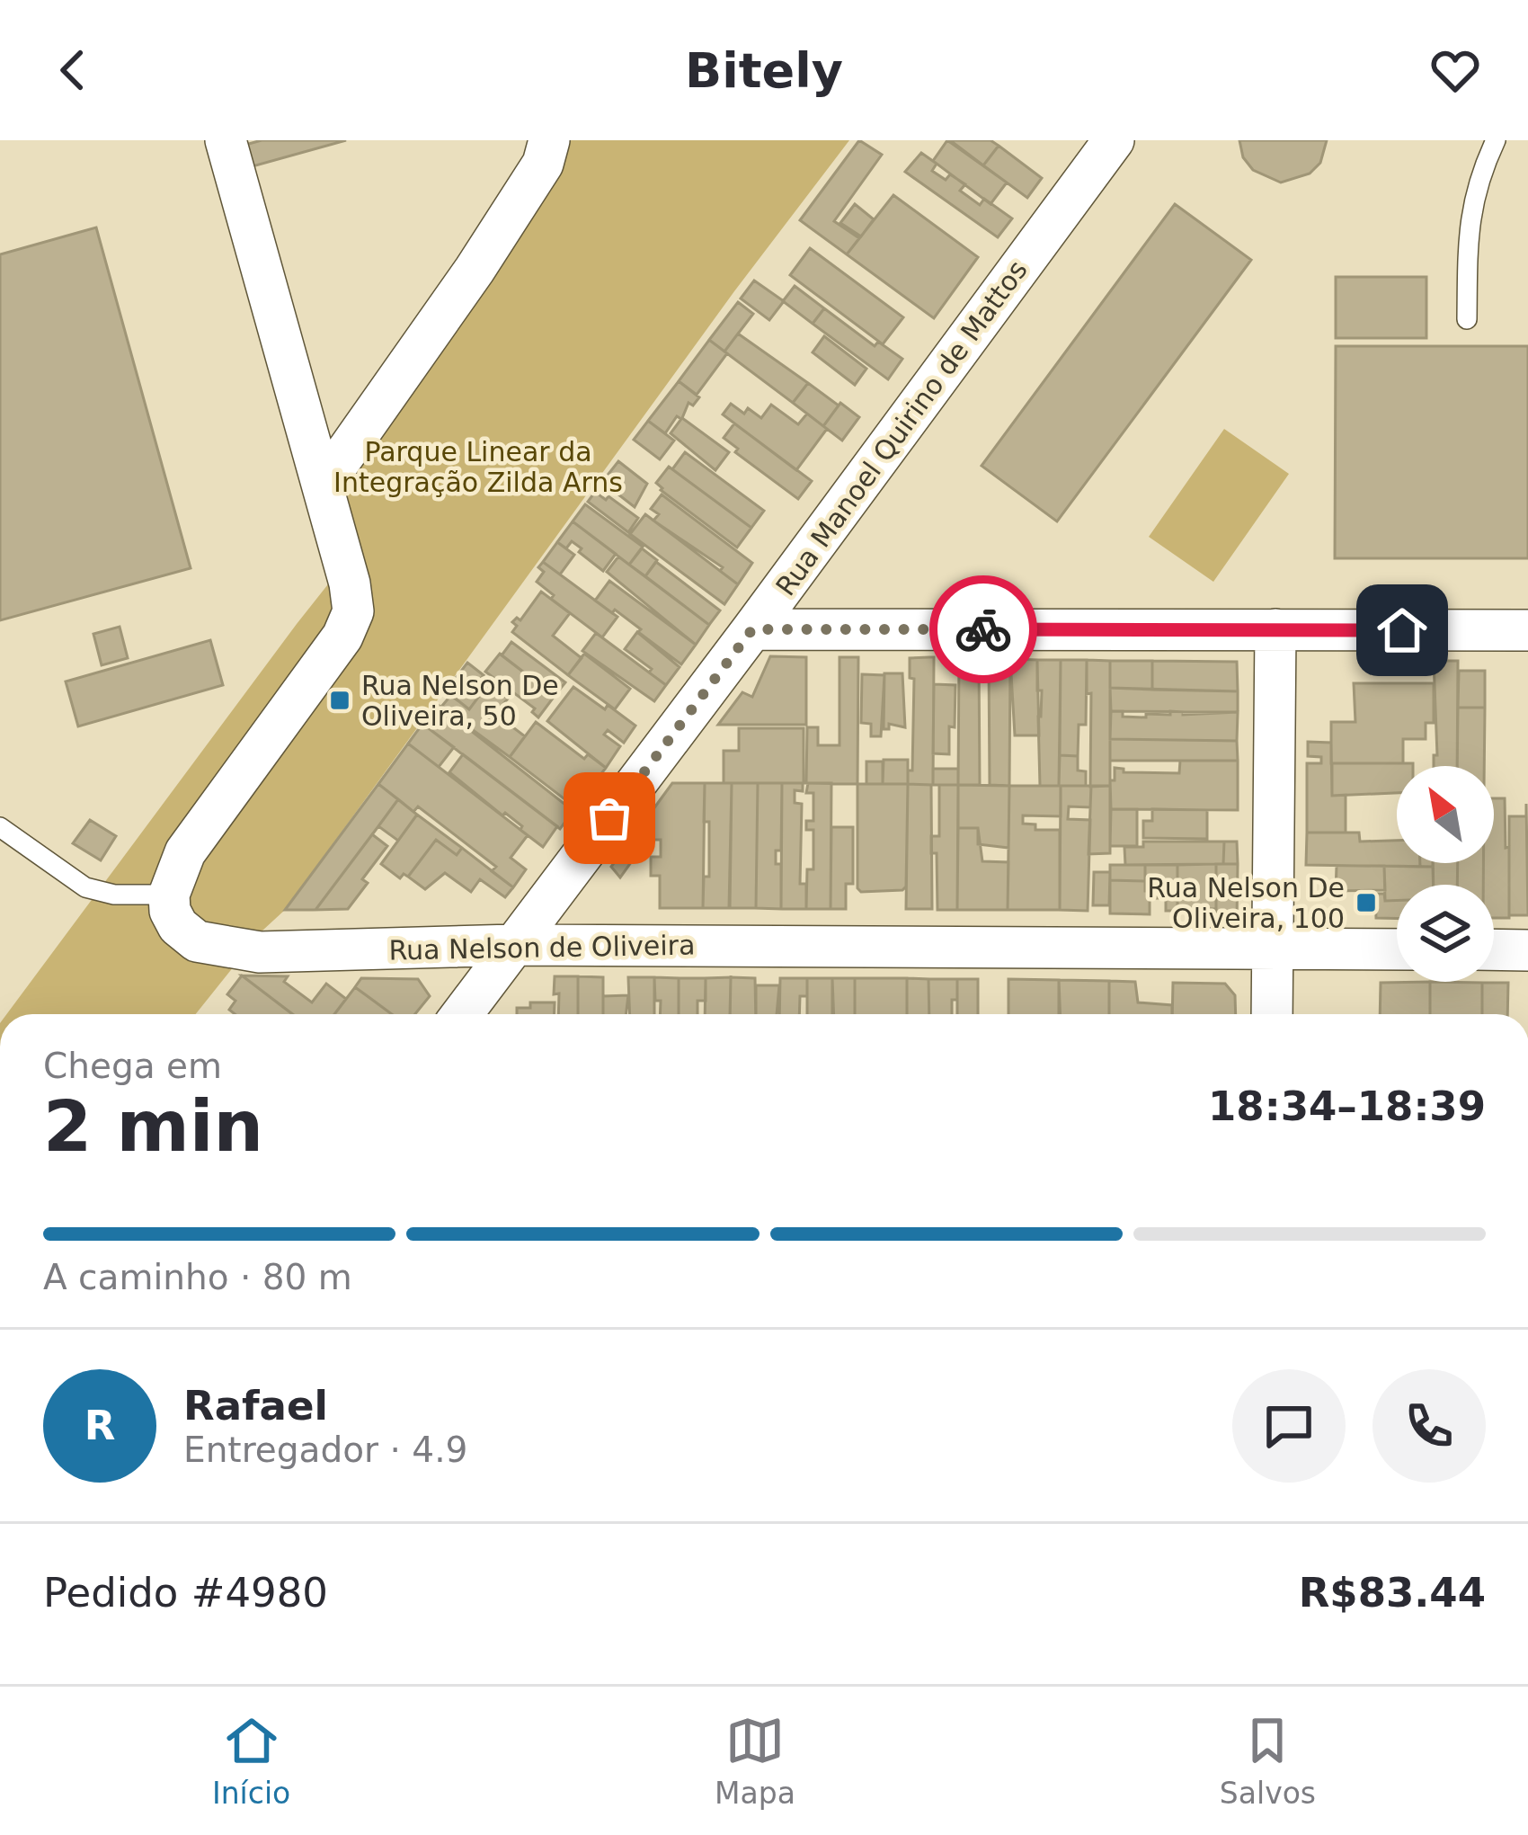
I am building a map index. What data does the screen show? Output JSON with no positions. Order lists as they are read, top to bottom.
{
  "streets": {
    "street": ["Rua Manoel Quirino de Mattos", "Rua Nelson de Oliveira"]
  },
  "crossings": [
    ["Rua Manoel Quirino de Mattos", "Rua Nelson de Oliveira"]
  ],
  "parks": ["Parque Linear da Integração Zilda Arns"],
  "places": {
    "transit": ["Rua Nelson De Oliveira, 50", "Rua Nelson De Oliveira, 100"]
  },
  "north": "top left",
  "page": {
    "header": "Bitely",
    "heading": ["2 min", "Chega em", "18:34–18:39"],
    "panel": [
      "Rafael",
      "Entregador · 4.9",
      "Pedido #4980",
      "R$83.44"
    ],
    "bar": "A caminho · 80 m",
    "round": "R",
    "tabs": ["Início", "Mapa", "Salvos"]
  }
}
